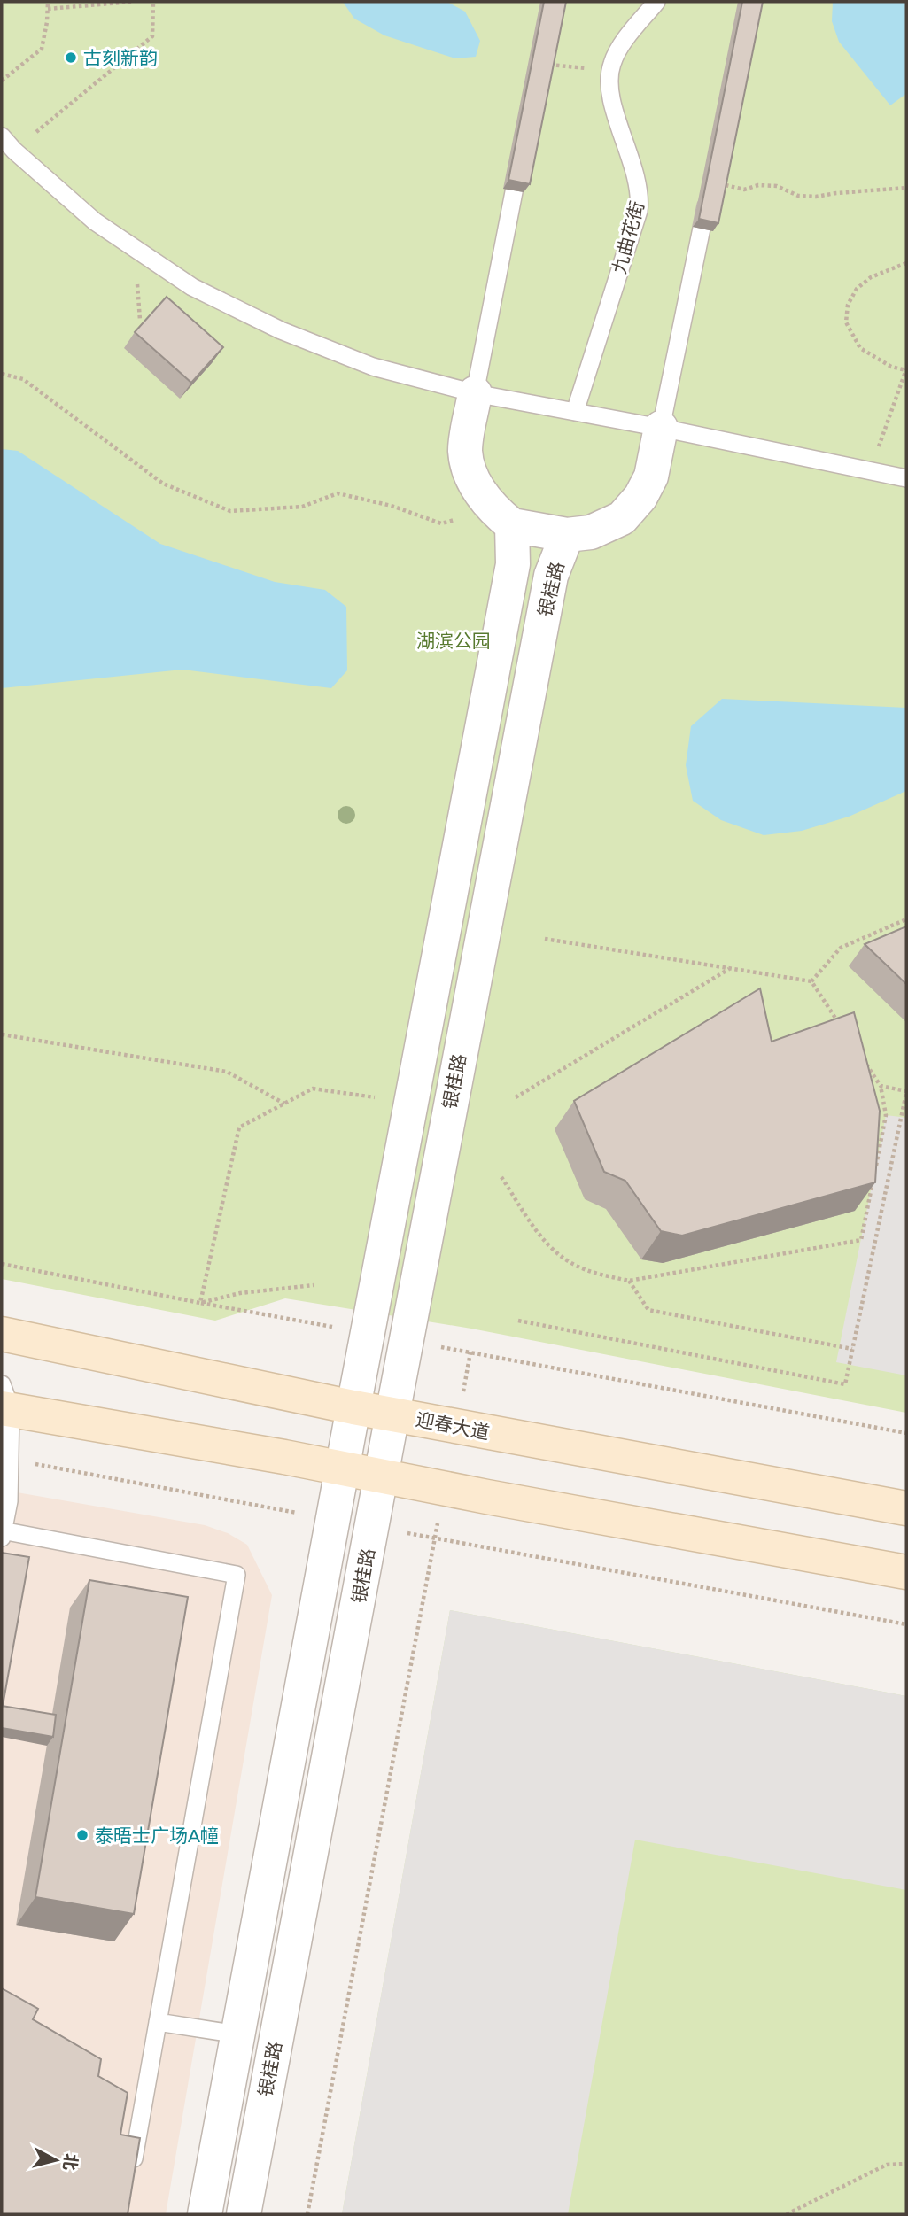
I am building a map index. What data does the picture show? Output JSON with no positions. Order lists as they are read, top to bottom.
{
  "streets": {
    "main road": ["迎春大道"],
    "street": ["银桂路"],
    "lane": ["九曲花街"]
  },
  "crossings": [
    ["银桂路", "迎春大道"]
  ],
  "parks": ["湖滨公园"],
  "places": ["古刻新韵", "泰晤士广场A幢"],
  "north": "right"
}
